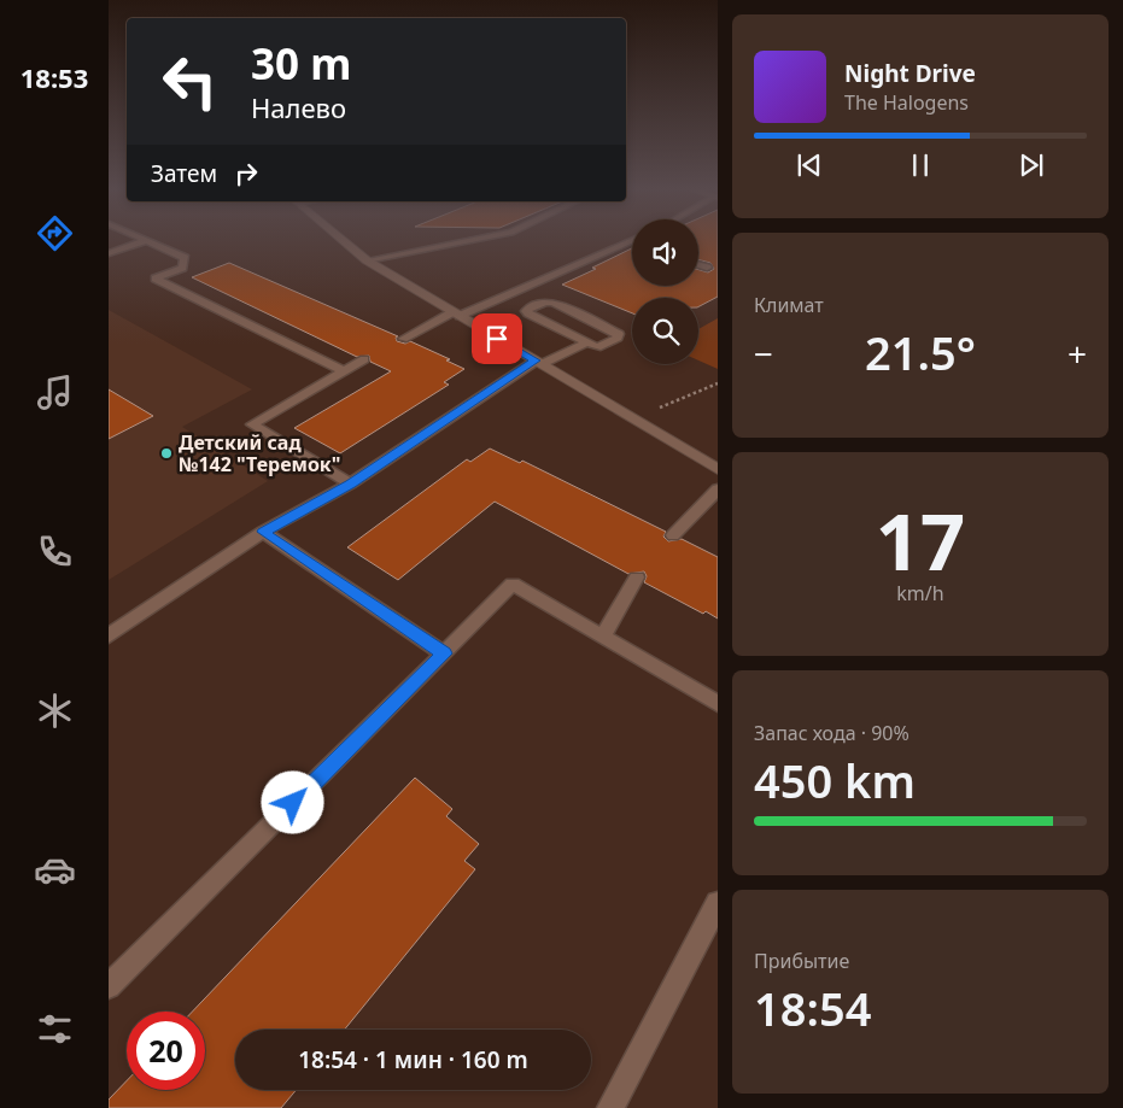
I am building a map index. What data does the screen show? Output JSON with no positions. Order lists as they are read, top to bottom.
{
  "places": ["Детский сад №142 \"Теремок\""],
  "page": {
    "tabs": "18:53",
    "turn": ["30 m", "Налево"],
    "song": ["Night Drive", "The Halogens"],
    "then": "Затем",
    "tile": [
      "Климат",
      ["17", "km/h"],
      ["Запас хода · 90%", "450 km"],
      ["Прибытие", "18:54"]
    ],
    "heat": ["−", "21.5°", "+"],
    "limit": "20",
    "trip": "18:54 · 1 мин · 160 m"
  }
}
